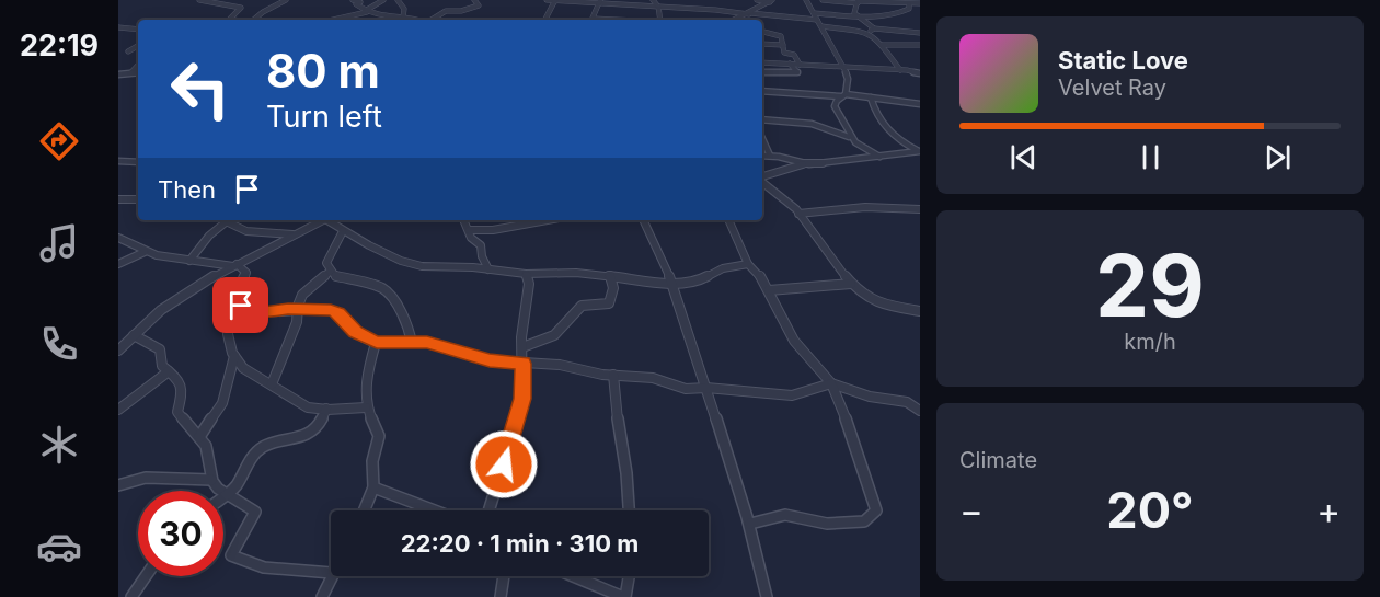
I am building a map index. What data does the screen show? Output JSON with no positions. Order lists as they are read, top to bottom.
{
  "page": {
    "tabs": "22:19",
    "turn": ["80 m", "Turn left"],
    "song": ["Static Love", "Velvet Ray"],
    "then": "Then",
    "tile": [
      ["29", "km/h"],
      "Climate"
    ],
    "heat": ["−", "20°", "+"],
    "limit": "30",
    "trip": "22:20 · 1 min · 310 m"
  }
}
